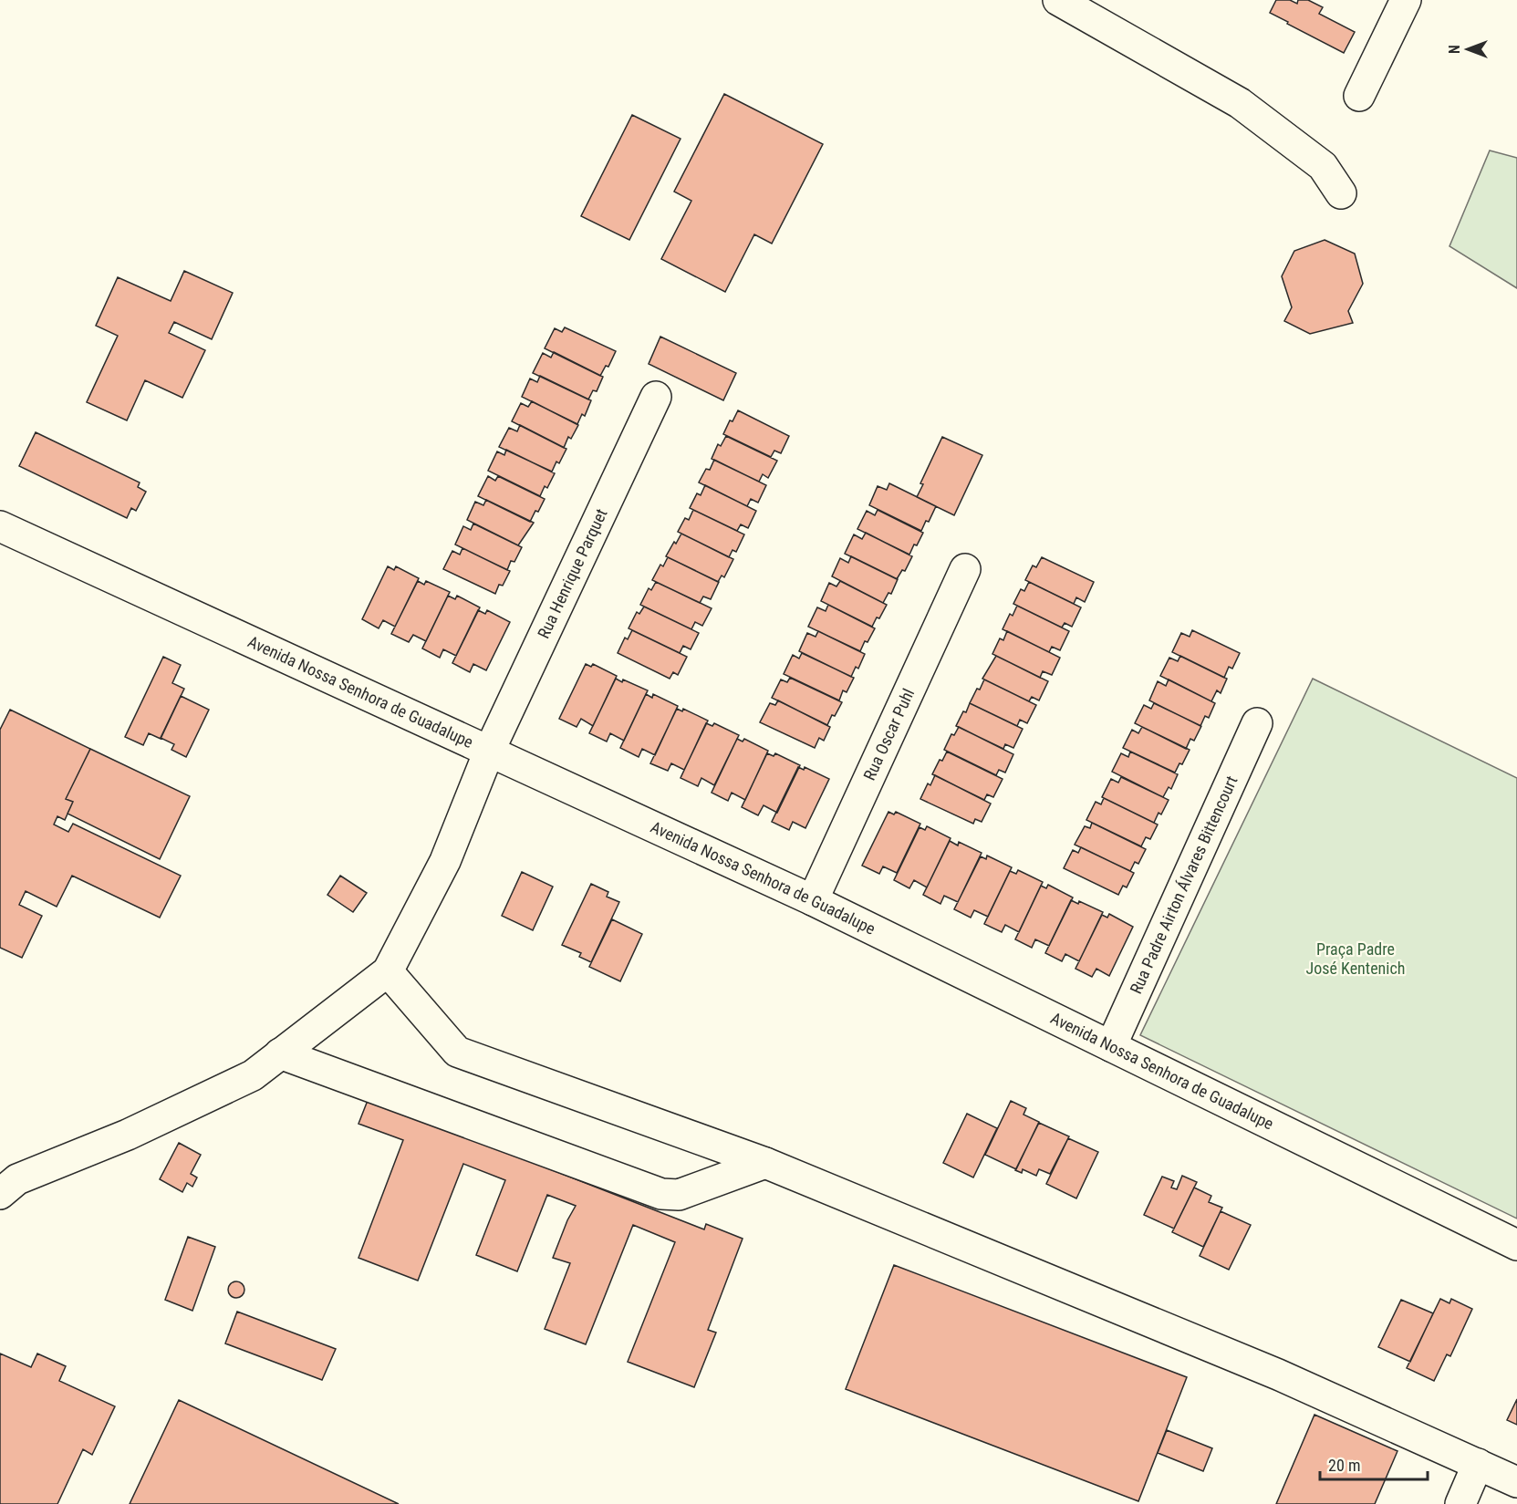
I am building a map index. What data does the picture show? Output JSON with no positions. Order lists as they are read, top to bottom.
{
  "streets": {
    "street": [
      "Rua Henrique Parquet",
      "Avenida Nossa Senhora de Guadalupe",
      "Rua Oscar Puhl",
      "Rua Padre Airton Álvares Bittencourt"
    ]
  },
  "crossings": [
    ["Rua Henrique Parquet", "Avenida Nossa Senhora de Guadalupe"],
    ["Avenida Nossa Senhora de Guadalupe", "Rua Oscar Puhl"],
    ["Avenida Nossa Senhora de Guadalupe", "Rua Padre Airton Álvares Bittencourt"]
  ],
  "parks": ["Praça Padre José Kentenich"],
  "scale_bar": "20 m",
  "north": "left"
}
